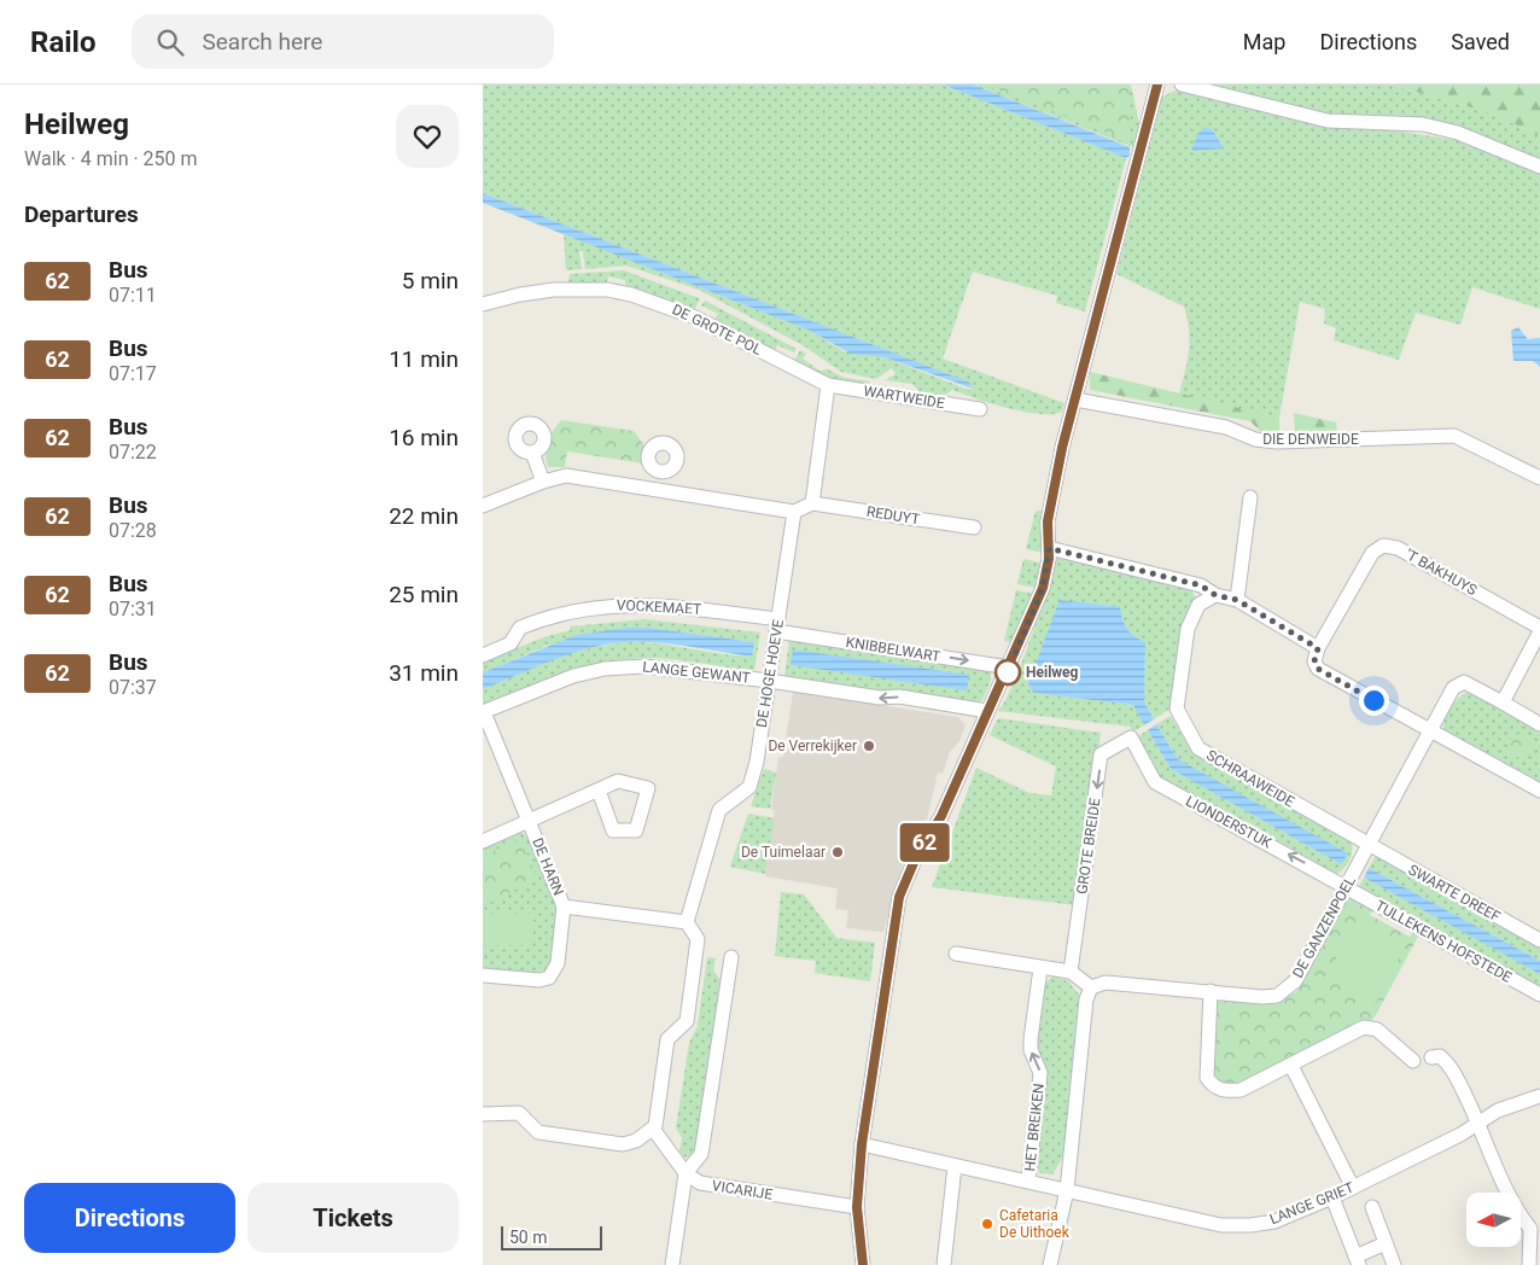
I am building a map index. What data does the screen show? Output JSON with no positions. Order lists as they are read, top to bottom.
{
  "streets": {
    "street": [
      "DE GROTE POL",
      "WARTWEIDE",
      "DIE DENWEIDE",
      "REDUYT",
      "'T BAKHUYS",
      "VOCKEMAET",
      "KNIBBELWART",
      "LANGE GEWANT",
      "DE HOGE HOEVE",
      "SCHRAAWEIDE",
      "LIONDERSTUK",
      "GROTE BREIDE",
      "DE HARN",
      "SWARTE DREEF",
      "DE GANZENPOEL",
      "TULLEKENS HOFSTEDE",
      "HET BREIKEN",
      "VICARIJE",
      "LANGE GRIET"
    ]
  },
  "crossings": [
    ["DE GROTE POL", "WARTWEIDE"],
    ["VOCKEMAET", "KNIBBELWART"],
    ["VOCKEMAET", "DE HOGE HOEVE"],
    ["KNIBBELWART", "DE HOGE HOEVE"],
    ["LANGE GEWANT", "DE HOGE HOEVE"],
    ["LANGE GEWANT", "DE HARN"],
    ["DE HOGE HOEVE", "DE HARN"],
    ["SCHRAAWEIDE", "SWARTE DREEF"],
    ["SCHRAAWEIDE", "DE GANZENPOEL"],
    ["LIONDERSTUK", "GROTE BREIDE"],
    ["LIONDERSTUK", "DE GANZENPOEL"],
    ["LIONDERSTUK", "TULLEKENS HOFSTEDE"],
    ["SWARTE DREEF", "DE GANZENPOEL"],
    ["DE GANZENPOEL", "TULLEKENS HOFSTEDE"],
    ["HET BREIKEN", "LANGE GRIET"]
  ],
  "one_way": [
    "KNIBBELWART",
    "LANGE GEWANT",
    "LIONDERSTUK",
    "GROTE BREIDE"
  ],
  "places": [
    "Heilweg",
    "De Verrekijker",
    "De Tuimelaar",
    "Cafetaria De Uithoek"
  ],
  "lines": ["bus line 62"],
  "scale_bar": "50 m",
  "north": "left",
  "page": {
    "header": "Railo",
    "search": "Search here",
    "nav": ["Map", "Directions", "Saved"],
    "heading": [
      ["Heilweg", "Walk · 4 min · 250 m"],
      "Departures"
    ],
    "on_map": "62",
    "list": [
      {
        "mark": "62",
        "name": "Bus",
        "note": "07:11",
        "value": "5 min"
      },
      {
        "mark": "62",
        "name": "Bus",
        "note": "07:17",
        "value": "11 min"
      },
      {
        "mark": "62",
        "name": "Bus",
        "note": "07:22",
        "value": "16 min"
      },
      {
        "mark": "62",
        "name": "Bus",
        "note": "07:28",
        "value": "22 min"
      },
      {
        "mark": "62",
        "name": "Bus",
        "note": "07:31",
        "value": "25 min"
      },
      {
        "mark": "62",
        "name": "Bus",
        "note": "07:37",
        "value": "31 min"
      }
    ],
    "buttons": ["Directions", "Tickets"],
    "scale": "50 m"
  }
}
